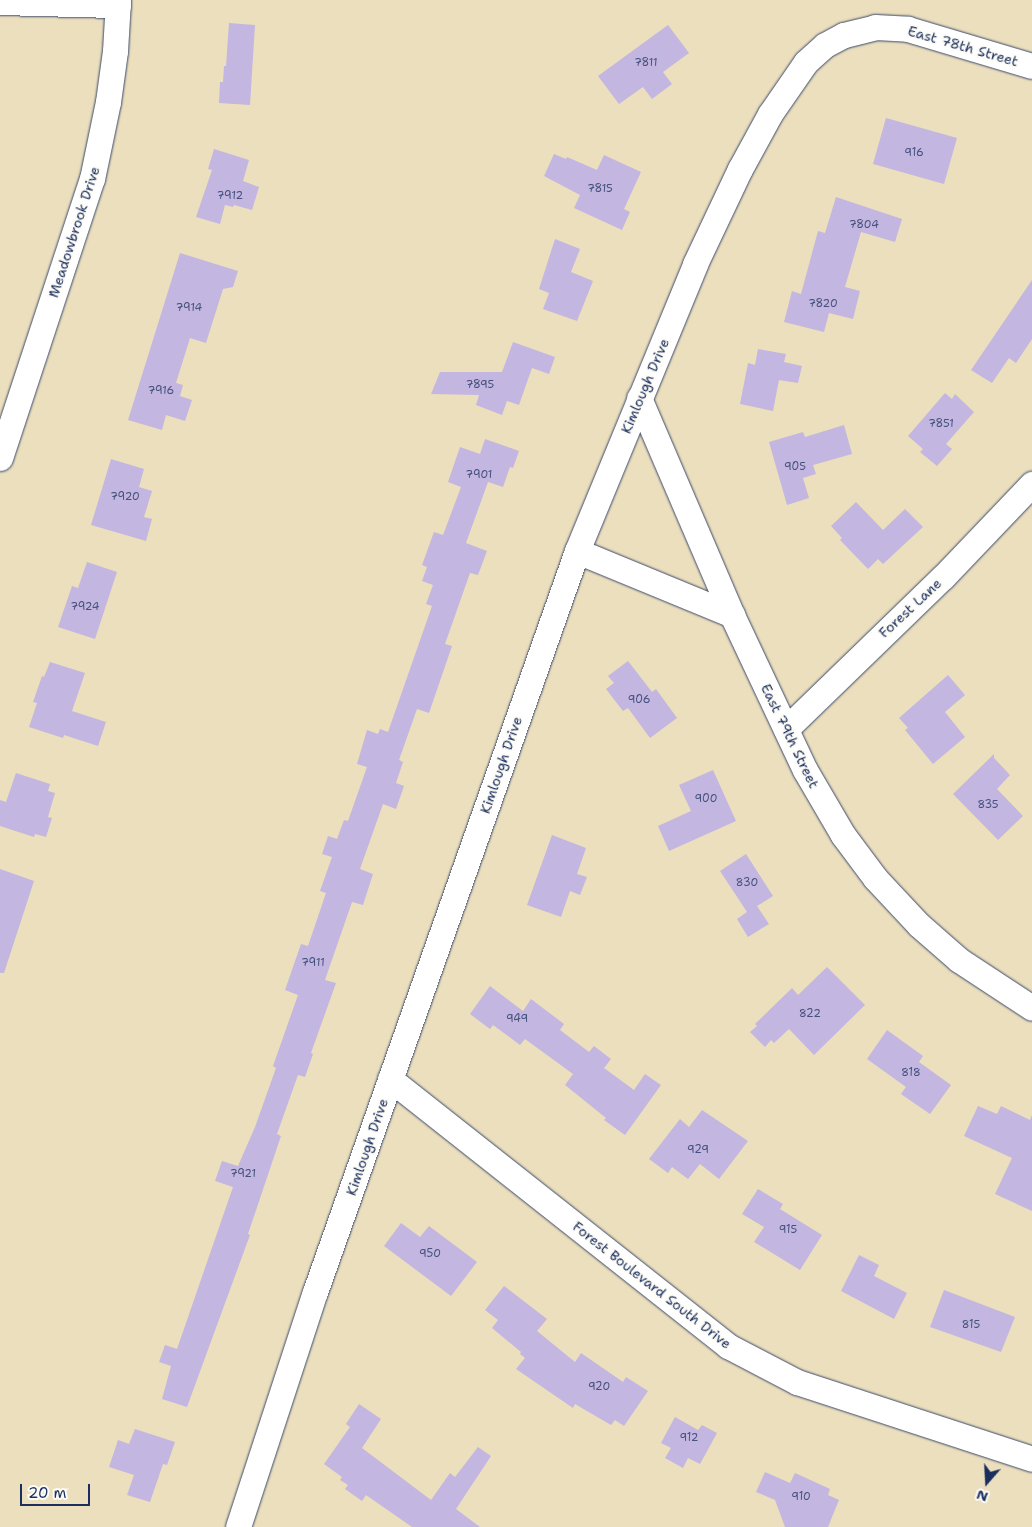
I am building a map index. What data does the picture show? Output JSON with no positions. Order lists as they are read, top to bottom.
{
  "streets": {
    "street": [
      "East 78th Street",
      "Meadowbrook Drive",
      "Kimlough Drive",
      "Forest Lane",
      "East 79th Street",
      "Forest Boulevard South Drive"
    ]
  },
  "crossings": [
    ["East 78th Street", "Kimlough Drive"],
    ["Kimlough Drive", "East 79th Street"],
    ["Kimlough Drive", "Forest Boulevard South Drive"],
    ["Forest Lane", "East 79th Street"]
  ],
  "house_numbers": [
    "7811",
    "916",
    "7815",
    "7912",
    "7804",
    "7820",
    "7914",
    "7895",
    "7916",
    "7851",
    "905",
    "7901",
    "7920",
    "7924",
    "906",
    "900",
    "835",
    "830",
    "7911",
    "822",
    "949",
    "818",
    "929",
    "7921",
    "915",
    "950",
    "815",
    "920",
    "912",
    "910"
  ],
  "scale_bar": "20 m",
  "north": "bottom"
}
